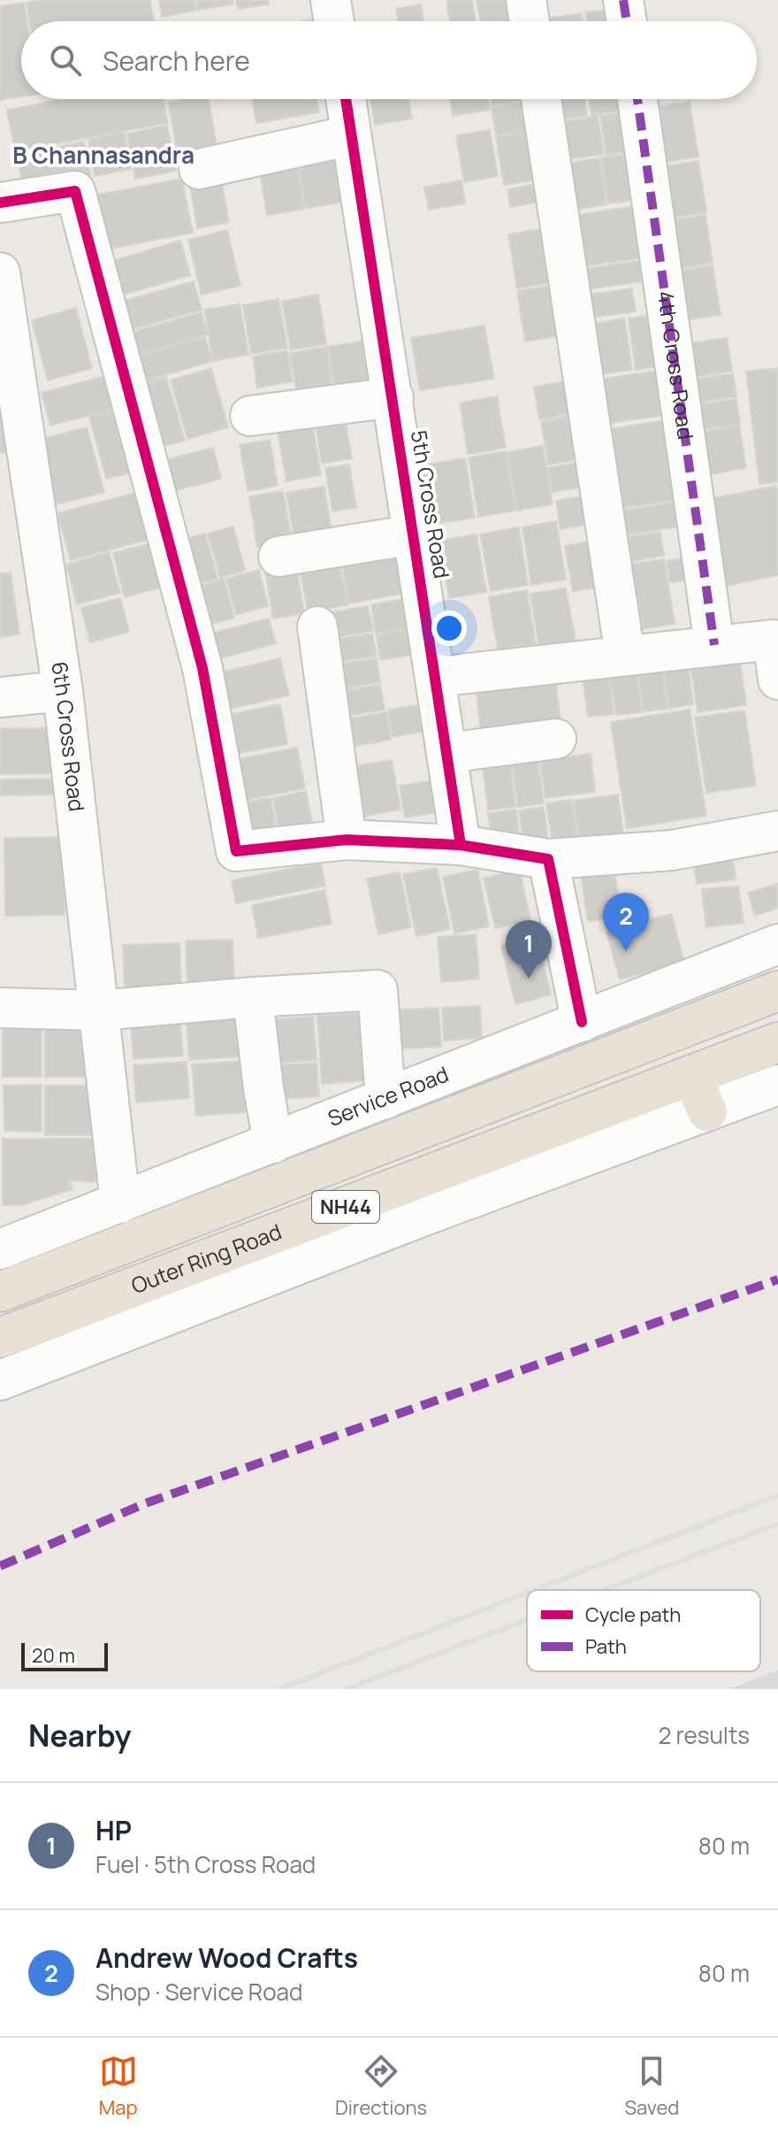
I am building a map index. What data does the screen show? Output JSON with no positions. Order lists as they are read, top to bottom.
{
  "streets": {
    "highway": ["NH44", "Outer Ring Road"],
    "street": [
      "4th Cross Road",
      "5th Cross Road",
      "6th Cross Road",
      "Service Road"
    ]
  },
  "crossings": [
    ["6th Cross Road", "Service Road"],
    ["NH44", "Outer Ring Road"]
  ],
  "districts": ["B Channasandra"],
  "legend": ["Cycle path", "Path"],
  "scale_bar": "20 m",
  "page": {
    "search": "Search here",
    "pins": ["2", "1"],
    "scale": "20 m",
    "heading": ["Nearby", "2 results"],
    "list": [
      {
        "mark": "1",
        "name": "HP",
        "note": "Fuel · 5th Cross Road",
        "value": "80 m"
      },
      {
        "mark": "2",
        "name": "Andrew Wood Crafts",
        "note": "Shop · Service Road",
        "value": "80 m"
      }
    ],
    "nav": ["Map", "Directions", "Saved"]
  }
}
